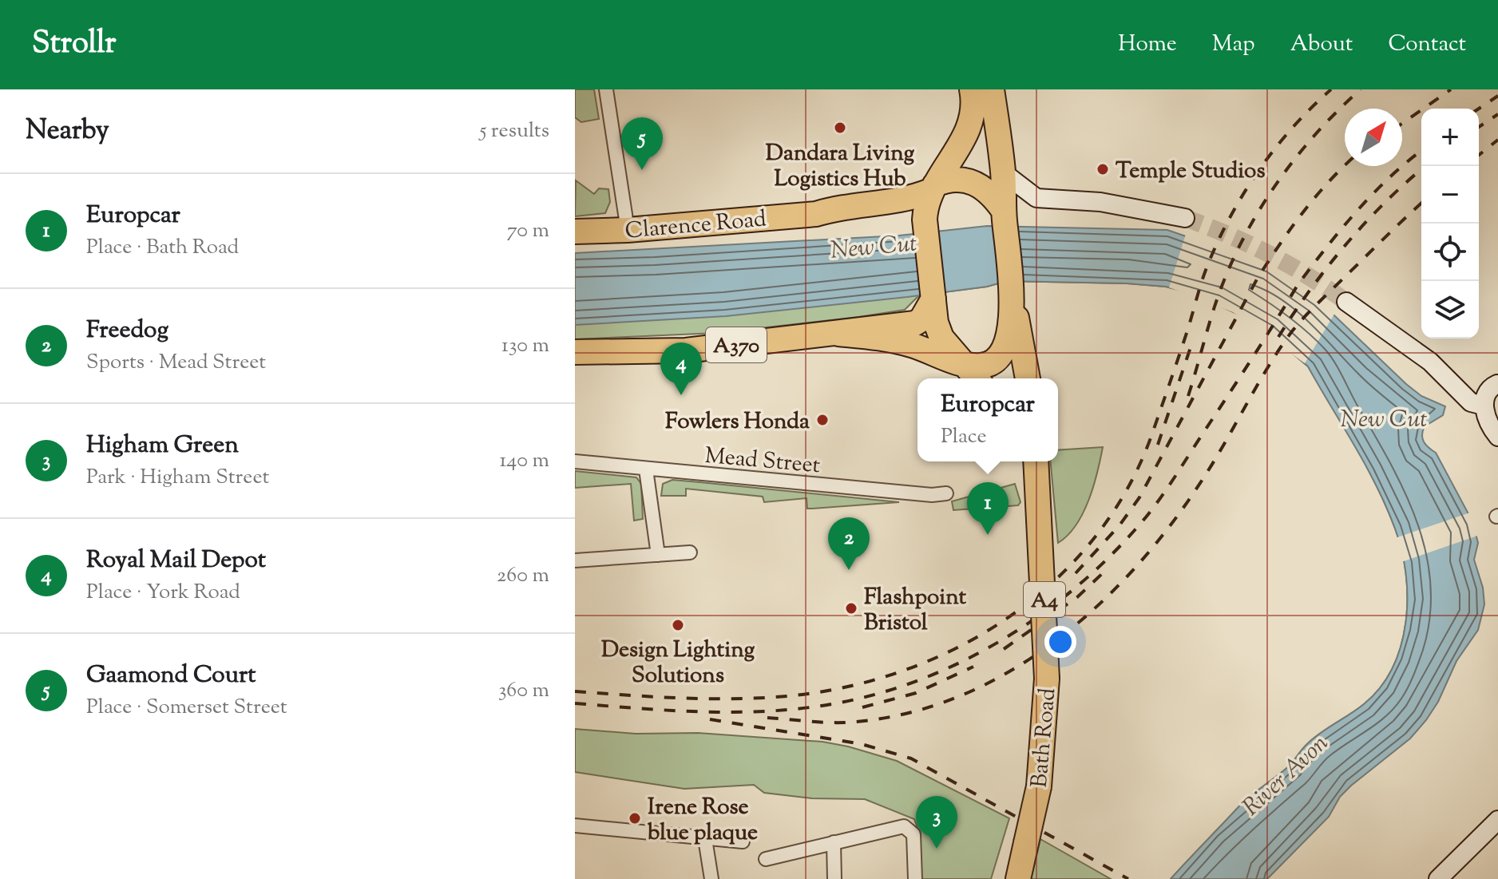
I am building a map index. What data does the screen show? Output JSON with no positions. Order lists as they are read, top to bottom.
{
  "streets": {
    "highway": [
      "Clarence Road",
      "A370",
      "A4",
      "Bath Road"
    ],
    "street": ["Mead Street"]
  },
  "water": ["New Cut", "River Avon"],
  "places": [
    "Dandara Living Logistics Hub",
    "Temple Studios",
    "Fowlers Honda",
    "Flashpoint Bristol",
    "Design Lighting Solutions",
    "Irene Rose blue plaque"
  ],
  "north": "top right",
  "page": {
    "header": "Strollr",
    "nav": [
      "Home",
      "Map",
      "About",
      "Contact"
    ],
    "heading": ["Nearby", "5 results"],
    "map_buttons": ["+", "−"],
    "pins": [
      "5",
      "4",
      "1",
      "2",
      "3"
    ],
    "list": [
      {
        "mark": "1",
        "name": "Europcar",
        "note": "Place · Bath Road",
        "value": "70 m"
      },
      {
        "mark": "2",
        "name": "Freedog",
        "note": "Sports · Mead Street",
        "value": "130 m"
      },
      {
        "mark": "3",
        "name": "Higham Green",
        "note": "Park · Higham Street",
        "value": "140 m"
      },
      {
        "mark": "4",
        "name": "Royal Mail Depot",
        "note": "Place · York Road",
        "value": "260 m"
      },
      {
        "mark": "5",
        "name": "Gaamond Court",
        "note": "Place · Somerset Street",
        "value": "360 m"
      }
    ],
    "popup": ["Europcar", "Place"]
  }
}
